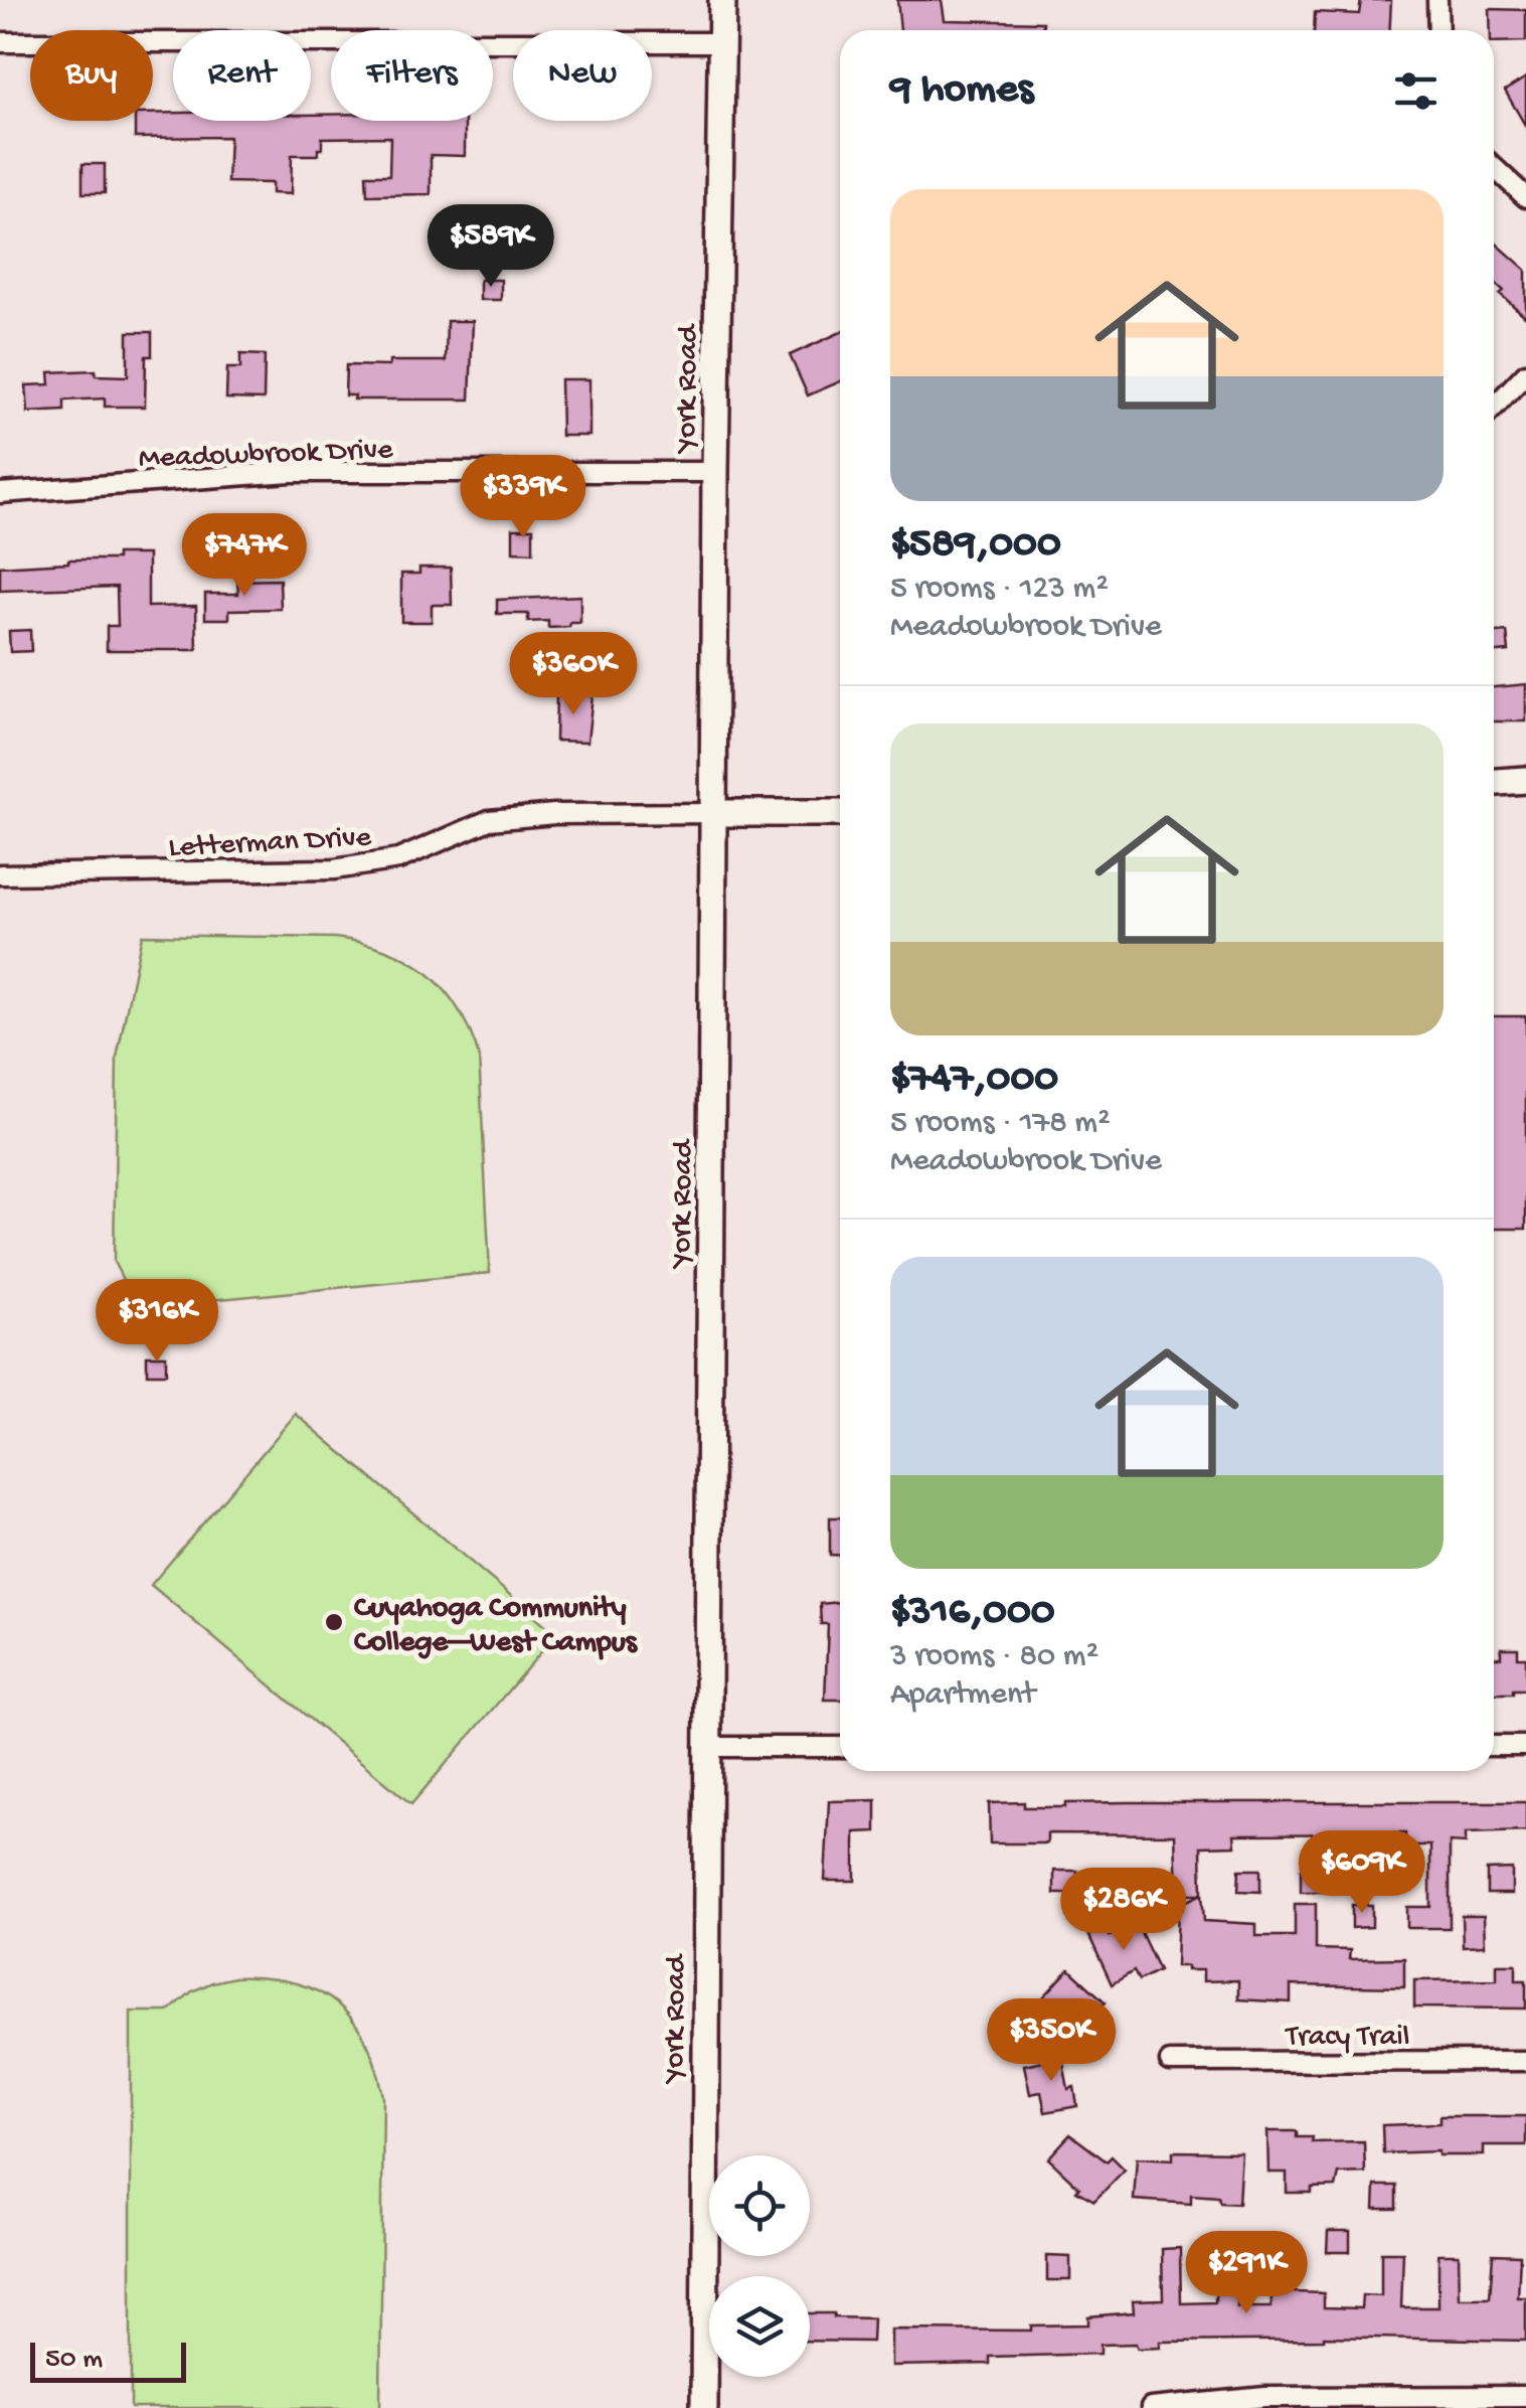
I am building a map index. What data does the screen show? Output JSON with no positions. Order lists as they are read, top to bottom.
{
  "streets": {
    "main road": ["York Road"],
    "street": ["Meadowbrook Drive", "Letterman Drive", "Tracy Trail"]
  },
  "crossings": [
    ["York Road", "Meadowbrook Drive"],
    ["York Road", "Letterman Drive"]
  ],
  "places": ["Cuyahoga Community College—West Campus"],
  "scale_bar": "50 m",
  "page": {
    "chip": [
      "Buy",
      "Rent",
      "Filters",
      "New"
    ],
    "heading": "9 homes",
    "list": [
      {
        "name": "$589,000",
        "note": "5 rooms · 123 m² · Meadowbrook Drive"
      },
      {
        "name": "$747,000",
        "note": "5 rooms · 178 m² · Meadowbrook Drive"
      },
      {
        "name": "$316,000",
        "note": "3 rooms · 80 m² · Apartment"
      }
    ],
    "price": [
      "$589K",
      "$339K",
      "$747K",
      "$360K",
      "$316K",
      "$609K",
      "$286K",
      "$350K",
      "$291K"
    ],
    "scale": "50 m"
  }
}
